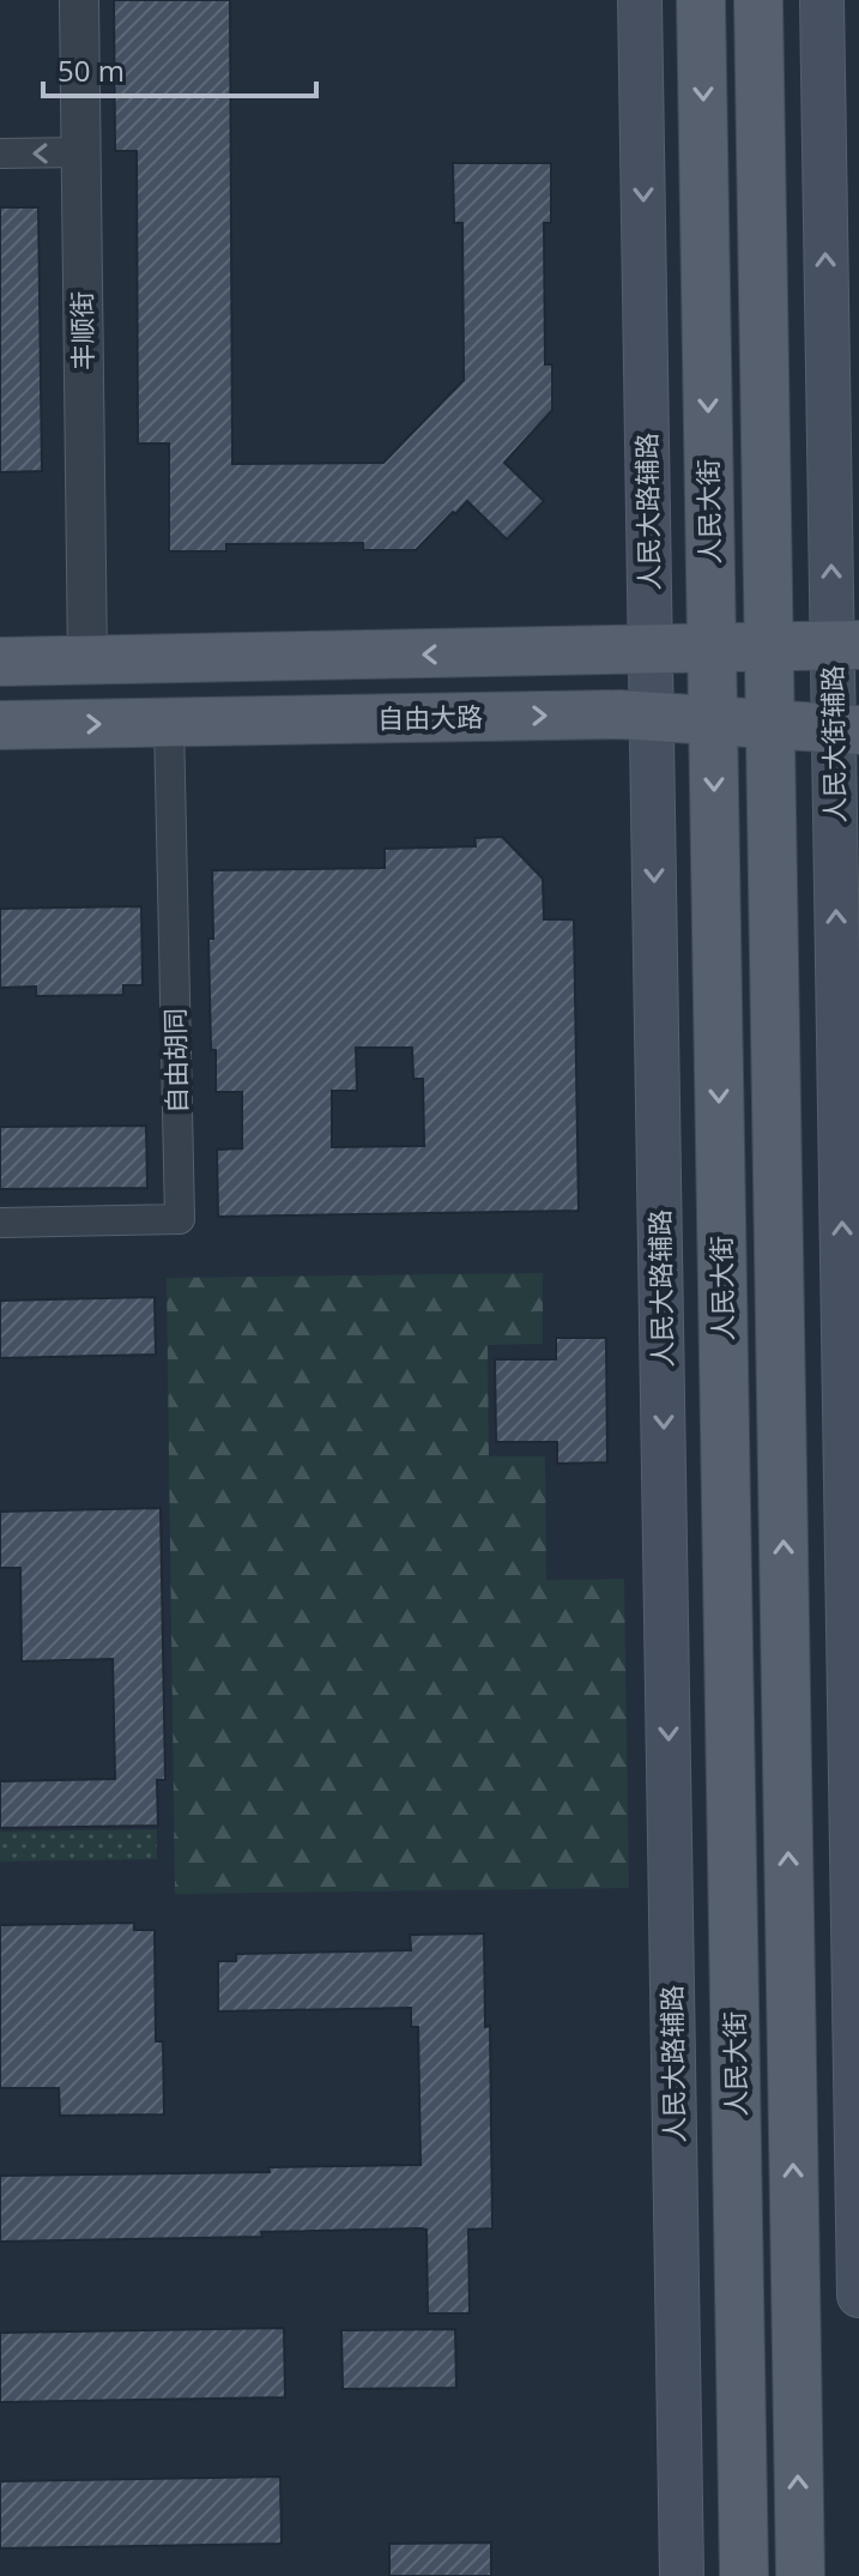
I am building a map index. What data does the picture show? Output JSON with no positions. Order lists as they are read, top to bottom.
{
  "streets": {
    "main road": [
      "人民大路辅路",
      "人民大街",
      "自由大路",
      "人民大街辅路"
    ],
    "street": ["丰顺街", "自由胡同"]
  },
  "crossings": [
    ["人民大路辅路", "自由大路"],
    ["人民大街", "自由大路"],
    ["自由大路", "人民大街辅路"],
    ["自由大路", "自由胡同"]
  ],
  "scale_bar": "50 m"
}
